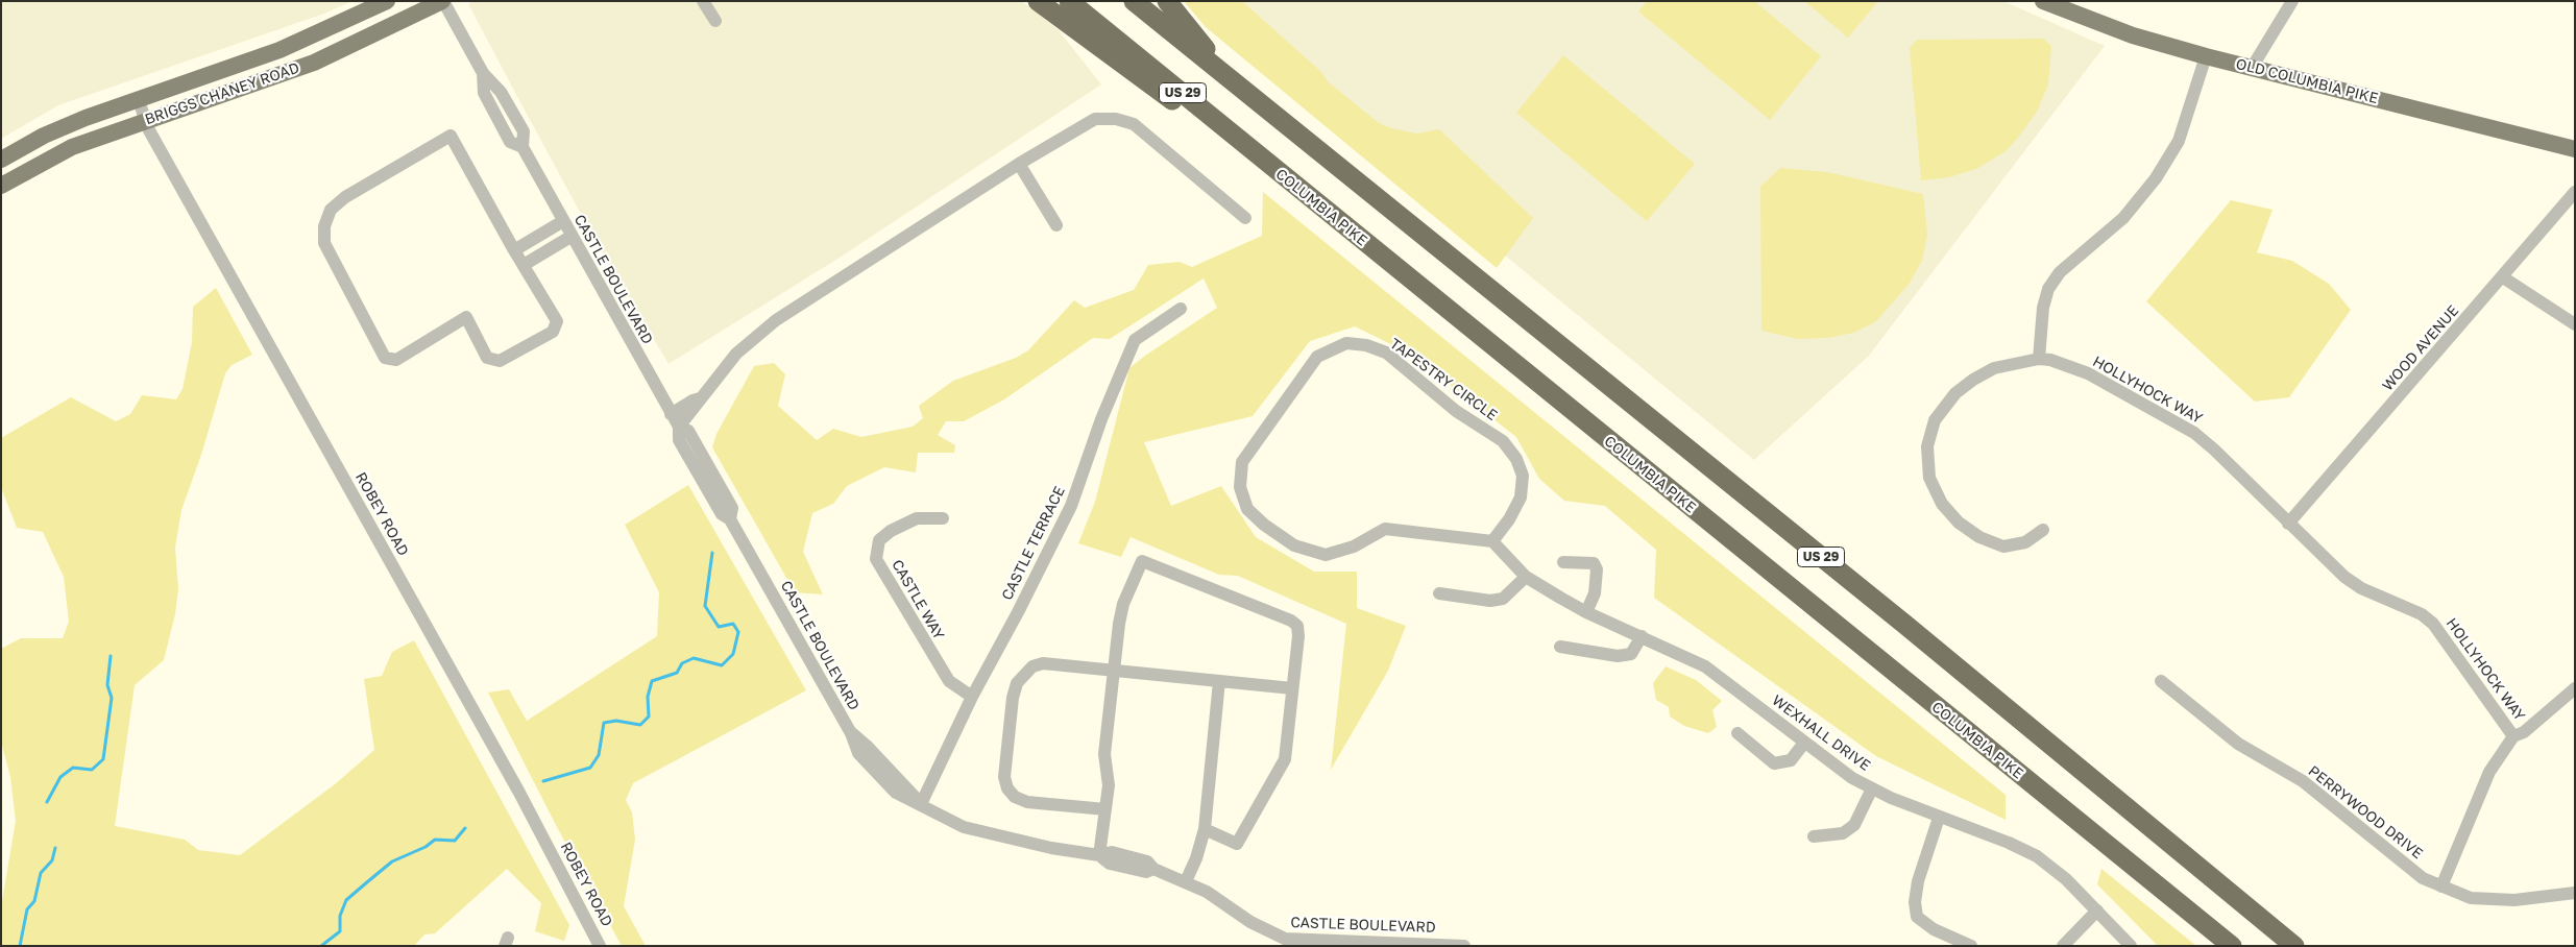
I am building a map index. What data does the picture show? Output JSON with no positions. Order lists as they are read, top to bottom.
{
  "streets": {
    "highway": ["US 29", "COLUMBIA PIKE"],
    "main road": ["OLD COLUMBIA PIKE", "BRIGGS CHANEY ROAD"],
    "street": [
      "CASTLE BOULEVARD",
      "WOOD AVENUE",
      "TAPESTRY CIRCLE",
      "HOLLYHOCK WAY",
      "ROBEY ROAD",
      "CASTLE TERRACE",
      "CASTLE WAY",
      "WEXHALL DRIVE",
      "PERRYWOOD DRIVE"
    ]
  },
  "crossings": [
    ["BRIGGS CHANEY ROAD", "CASTLE BOULEVARD"],
    ["BRIGGS CHANEY ROAD", "ROBEY ROAD"],
    ["CASTLE BOULEVARD", "CASTLE TERRACE"],
    ["WOOD AVENUE", "HOLLYHOCK WAY"],
    ["TAPESTRY CIRCLE", "WEXHALL DRIVE"],
    ["CASTLE TERRACE", "CASTLE WAY"]
  ]
}
